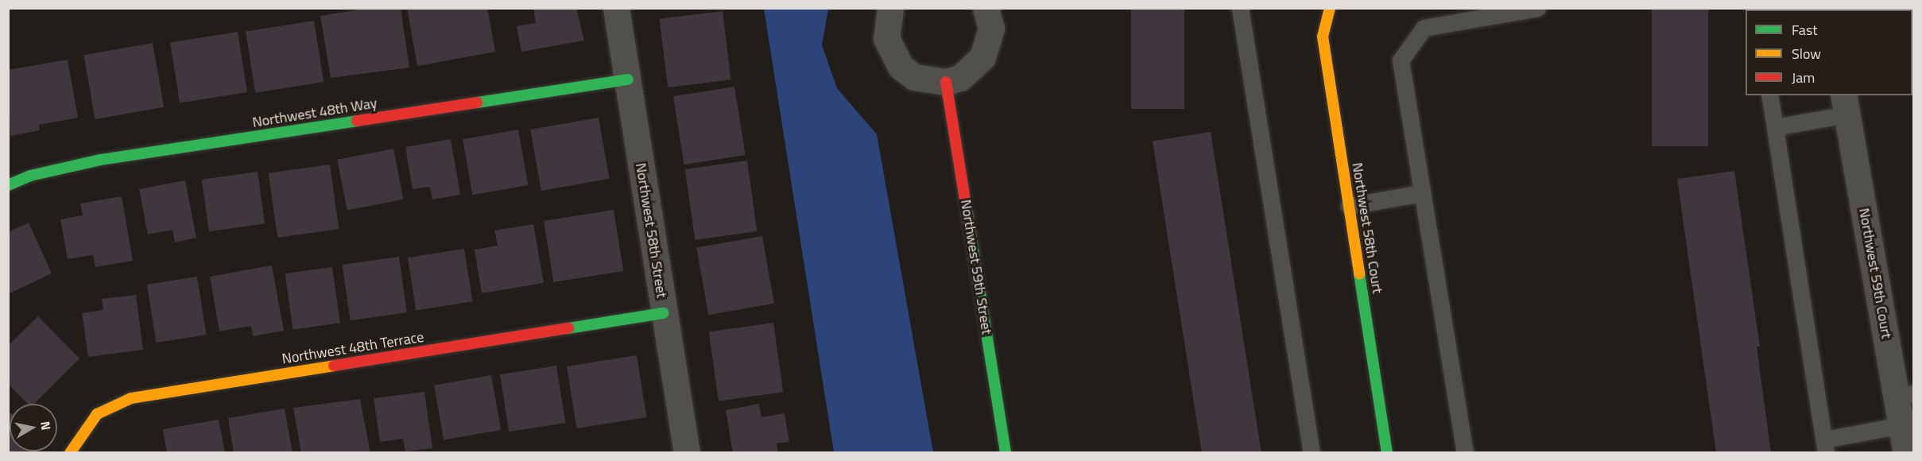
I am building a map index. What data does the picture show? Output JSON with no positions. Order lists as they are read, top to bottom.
{
  "streets": {
    "street": [
      "Northwest 48th Way",
      "Northwest 58th Court",
      "Northwest 58th Street",
      "Northwest 59th Street",
      "Northwest 59th Court",
      "Northwest 48th Terrace"
    ]
  },
  "crossings": [
    ["Northwest 48th Way", "Northwest 58th Street"],
    ["Northwest 58th Street", "Northwest 48th Terrace"]
  ],
  "legend": ["Fast", "Slow", "Jam"],
  "north": "right"
}
